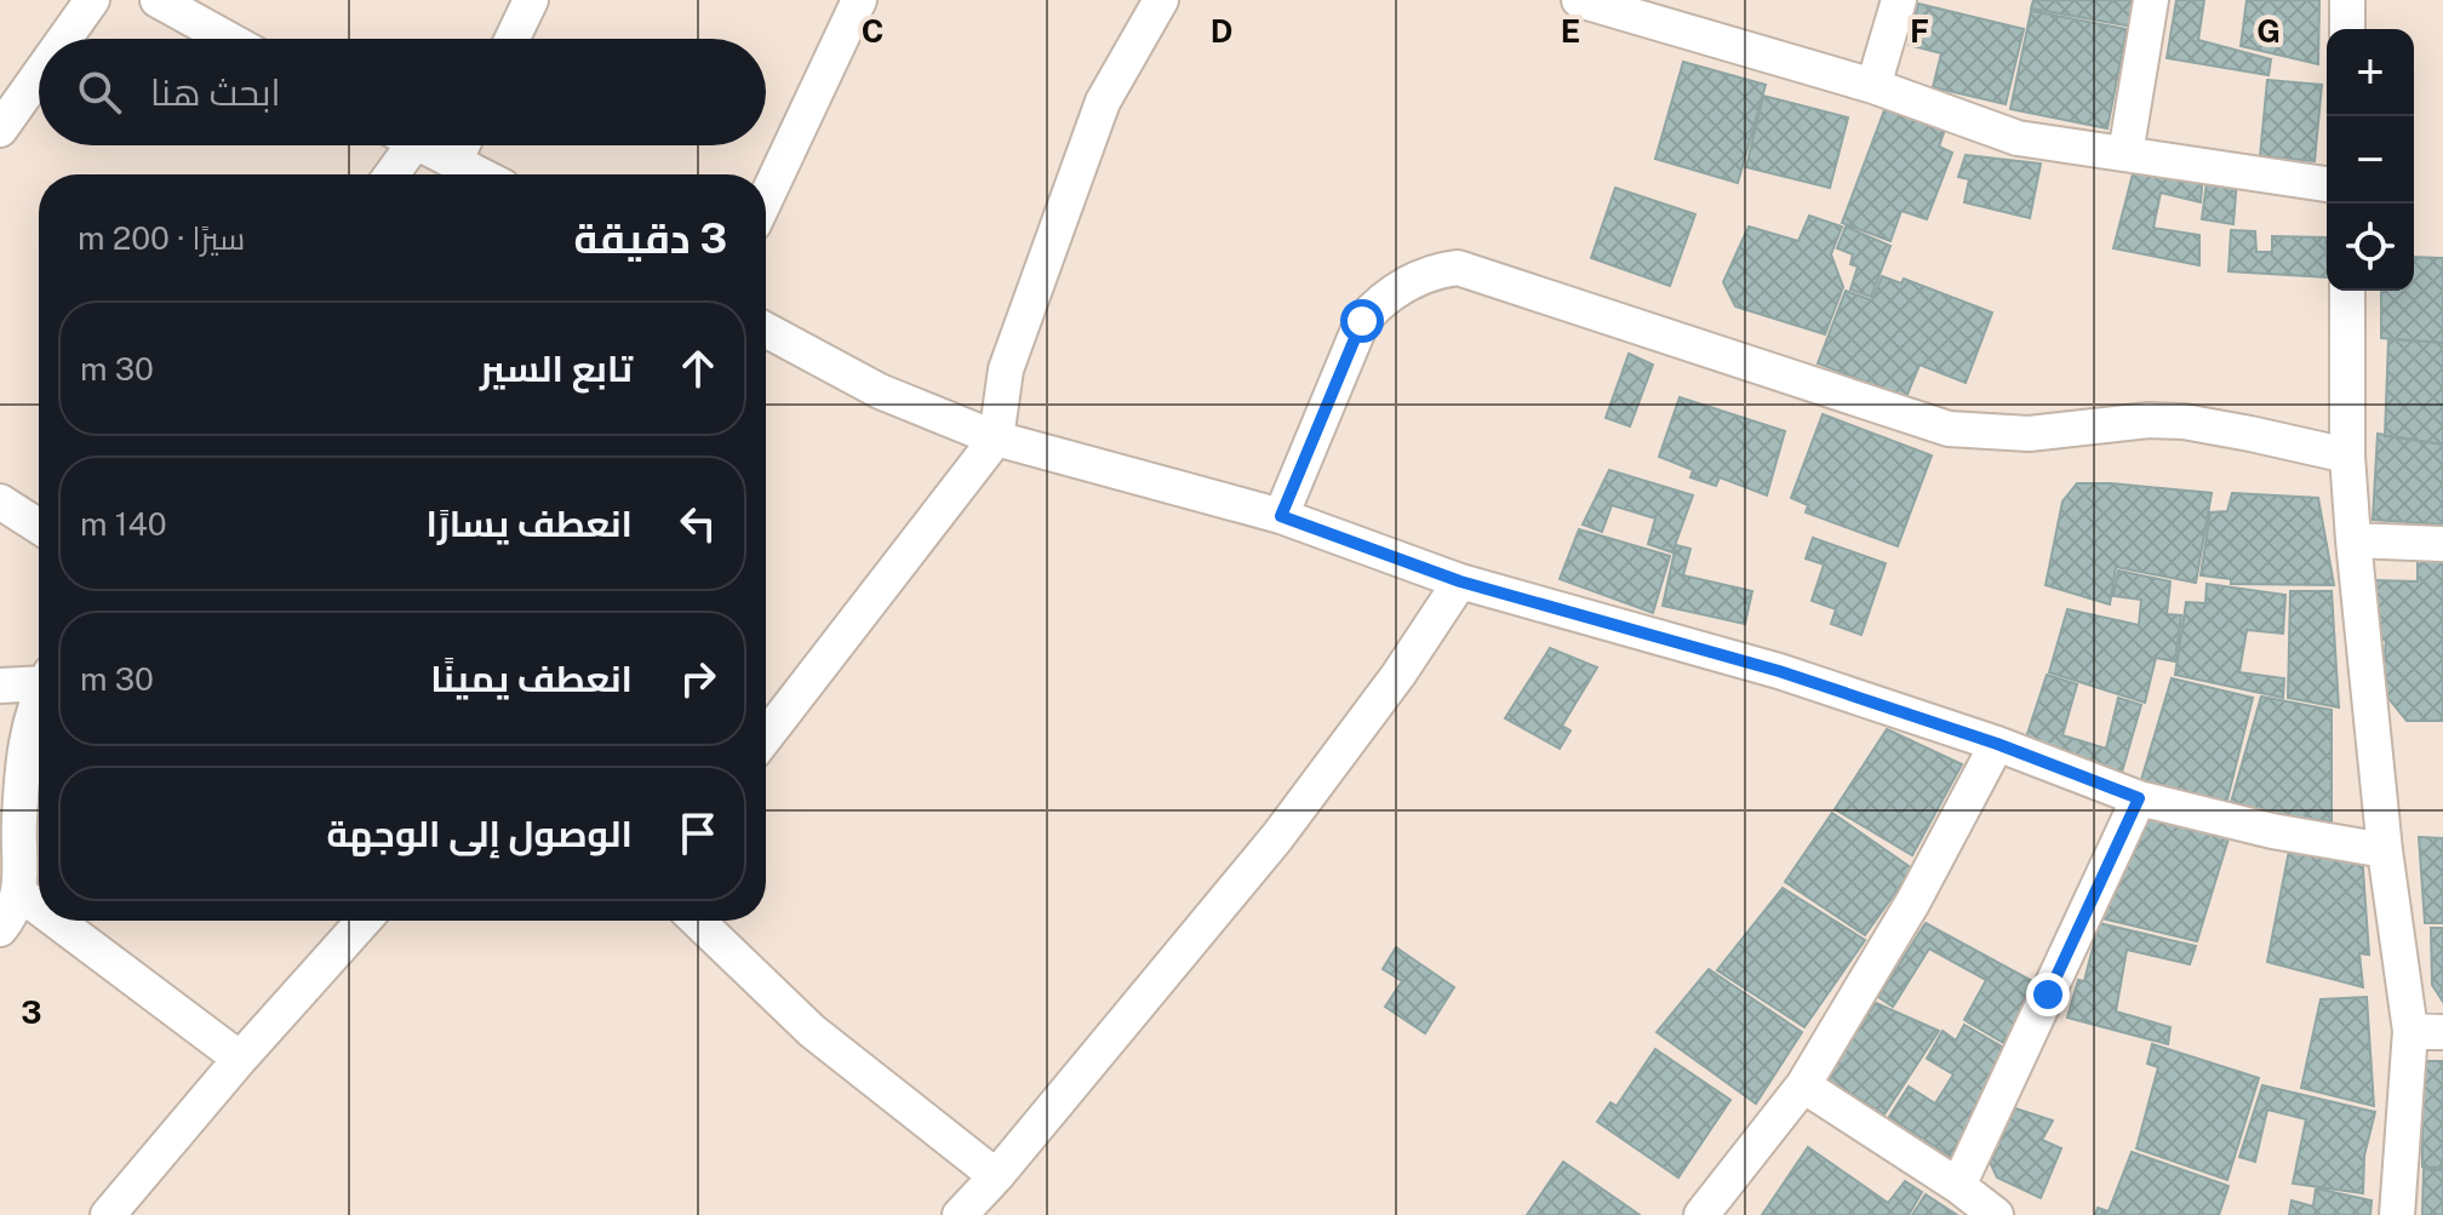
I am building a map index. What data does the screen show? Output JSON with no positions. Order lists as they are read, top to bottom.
{
  "page": {
    "map_buttons": ["+", "−"],
    "search": "ابحث هنا",
    "heading": ["3 دقيقة", "سيرًا · 200 m"],
    "list": [
      ["تابع السير", "30 m"],
      ["انعطف يسارًا", "140 m"],
      ["انعطف يمينًا", "30 m"],
      "الوصول إلى الوجهة"
    ]
  },
  "grid": {
    "columns": [
      "C",
      "D",
      "E",
      "F",
      "G"
    ],
    "rows": ["3"]
  }
}
